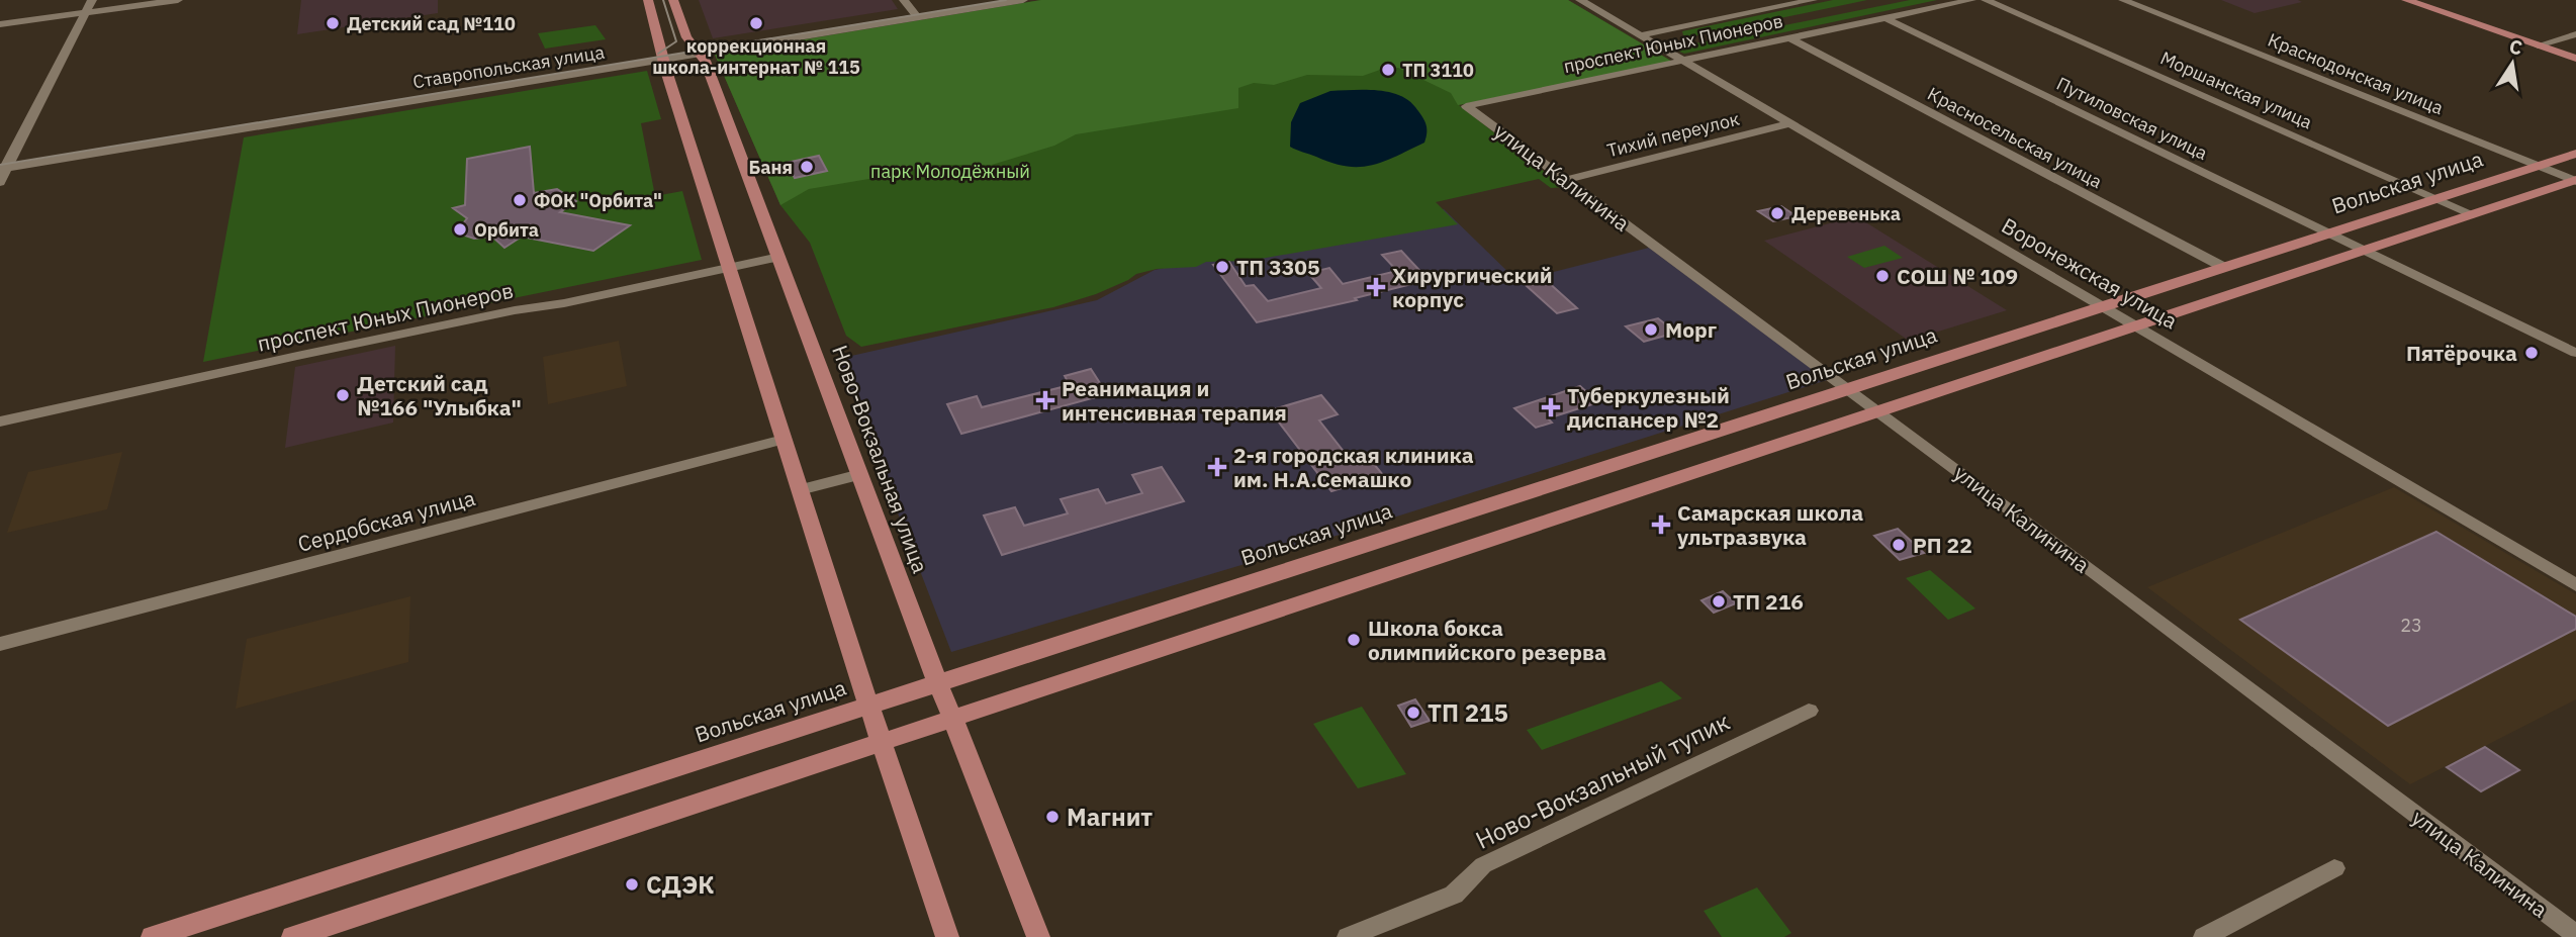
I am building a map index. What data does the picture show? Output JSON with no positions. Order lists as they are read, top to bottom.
{
  "streets": {
    "main road": ["Вольская улица", "Ново-Вокзальная улица"],
    "street": [
      "проспект Юных Пионеров",
      "Ставропольская улица",
      "Краснодонская улица",
      "Моршанская улица",
      "Путиловская улица",
      "Тихий переулок",
      "Красносельская улица",
      "улица Калинина",
      "Воронежская улица",
      "Сердобская улица",
      "Ново-Вокзальный тупик"
    ]
  },
  "crossings": [
    ["проспект Юных Пионеров", "Путиловская улица"],
    ["проспект Юных Пионеров", "Красносельская улица"],
    ["проспект Юных Пионеров", "улица Калинина"],
    ["проспект Юных Пионеров", "Воронежская улица"],
    ["проспект Юных Пионеров", "Ново-Вокзальная улица"],
    ["Ставропольская улица", "Ново-Вокзальная улица"],
    ["Краснодонская улица", "Вольская улица"],
    ["Моршанская улица", "Вольская улица"],
    ["Путиловская улица", "Вольская улица"],
    ["Тихий переулок", "улица Калинина"],
    ["Тихий переулок", "Воронежская улица"],
    ["Красносельская улица", "Вольская улица"],
    ["улица Калинина", "Вольская улица"],
    ["Вольская улица", "Воронежская улица"],
    ["Вольская улица", "Ново-Вокзальная улица"]
  ],
  "parks": ["парк Молодёжный"],
  "places": {
    "other": [
      "Детский сад №110",
      "коррекционная школа-интернат № 115",
      "ТП 3110",
      "Баня",
      "ФОК \"Орбита\"",
      "Деревенька",
      "Орбита",
      "ТП 3305",
      "СОШ № 109",
      "Морг",
      "Пятёрочка",
      "Детский сад №166 \"Улыбка\"",
      "РП 22",
      "ТП 216",
      "Школа бокса олимпийского резерва",
      "ТП 215",
      "Магнит",
      "СДЭК"
    ],
    "health": [
      "Хирургический корпус",
      "Реанимация и интенсивная терапия",
      "Туберкулезный диспансер №2",
      "2-я городская клиника им. Н.А.Семашко",
      "Самарская школа ультразвука"
    ]
  },
  "house_numbers": ["23"],
  "north": "top"
}
